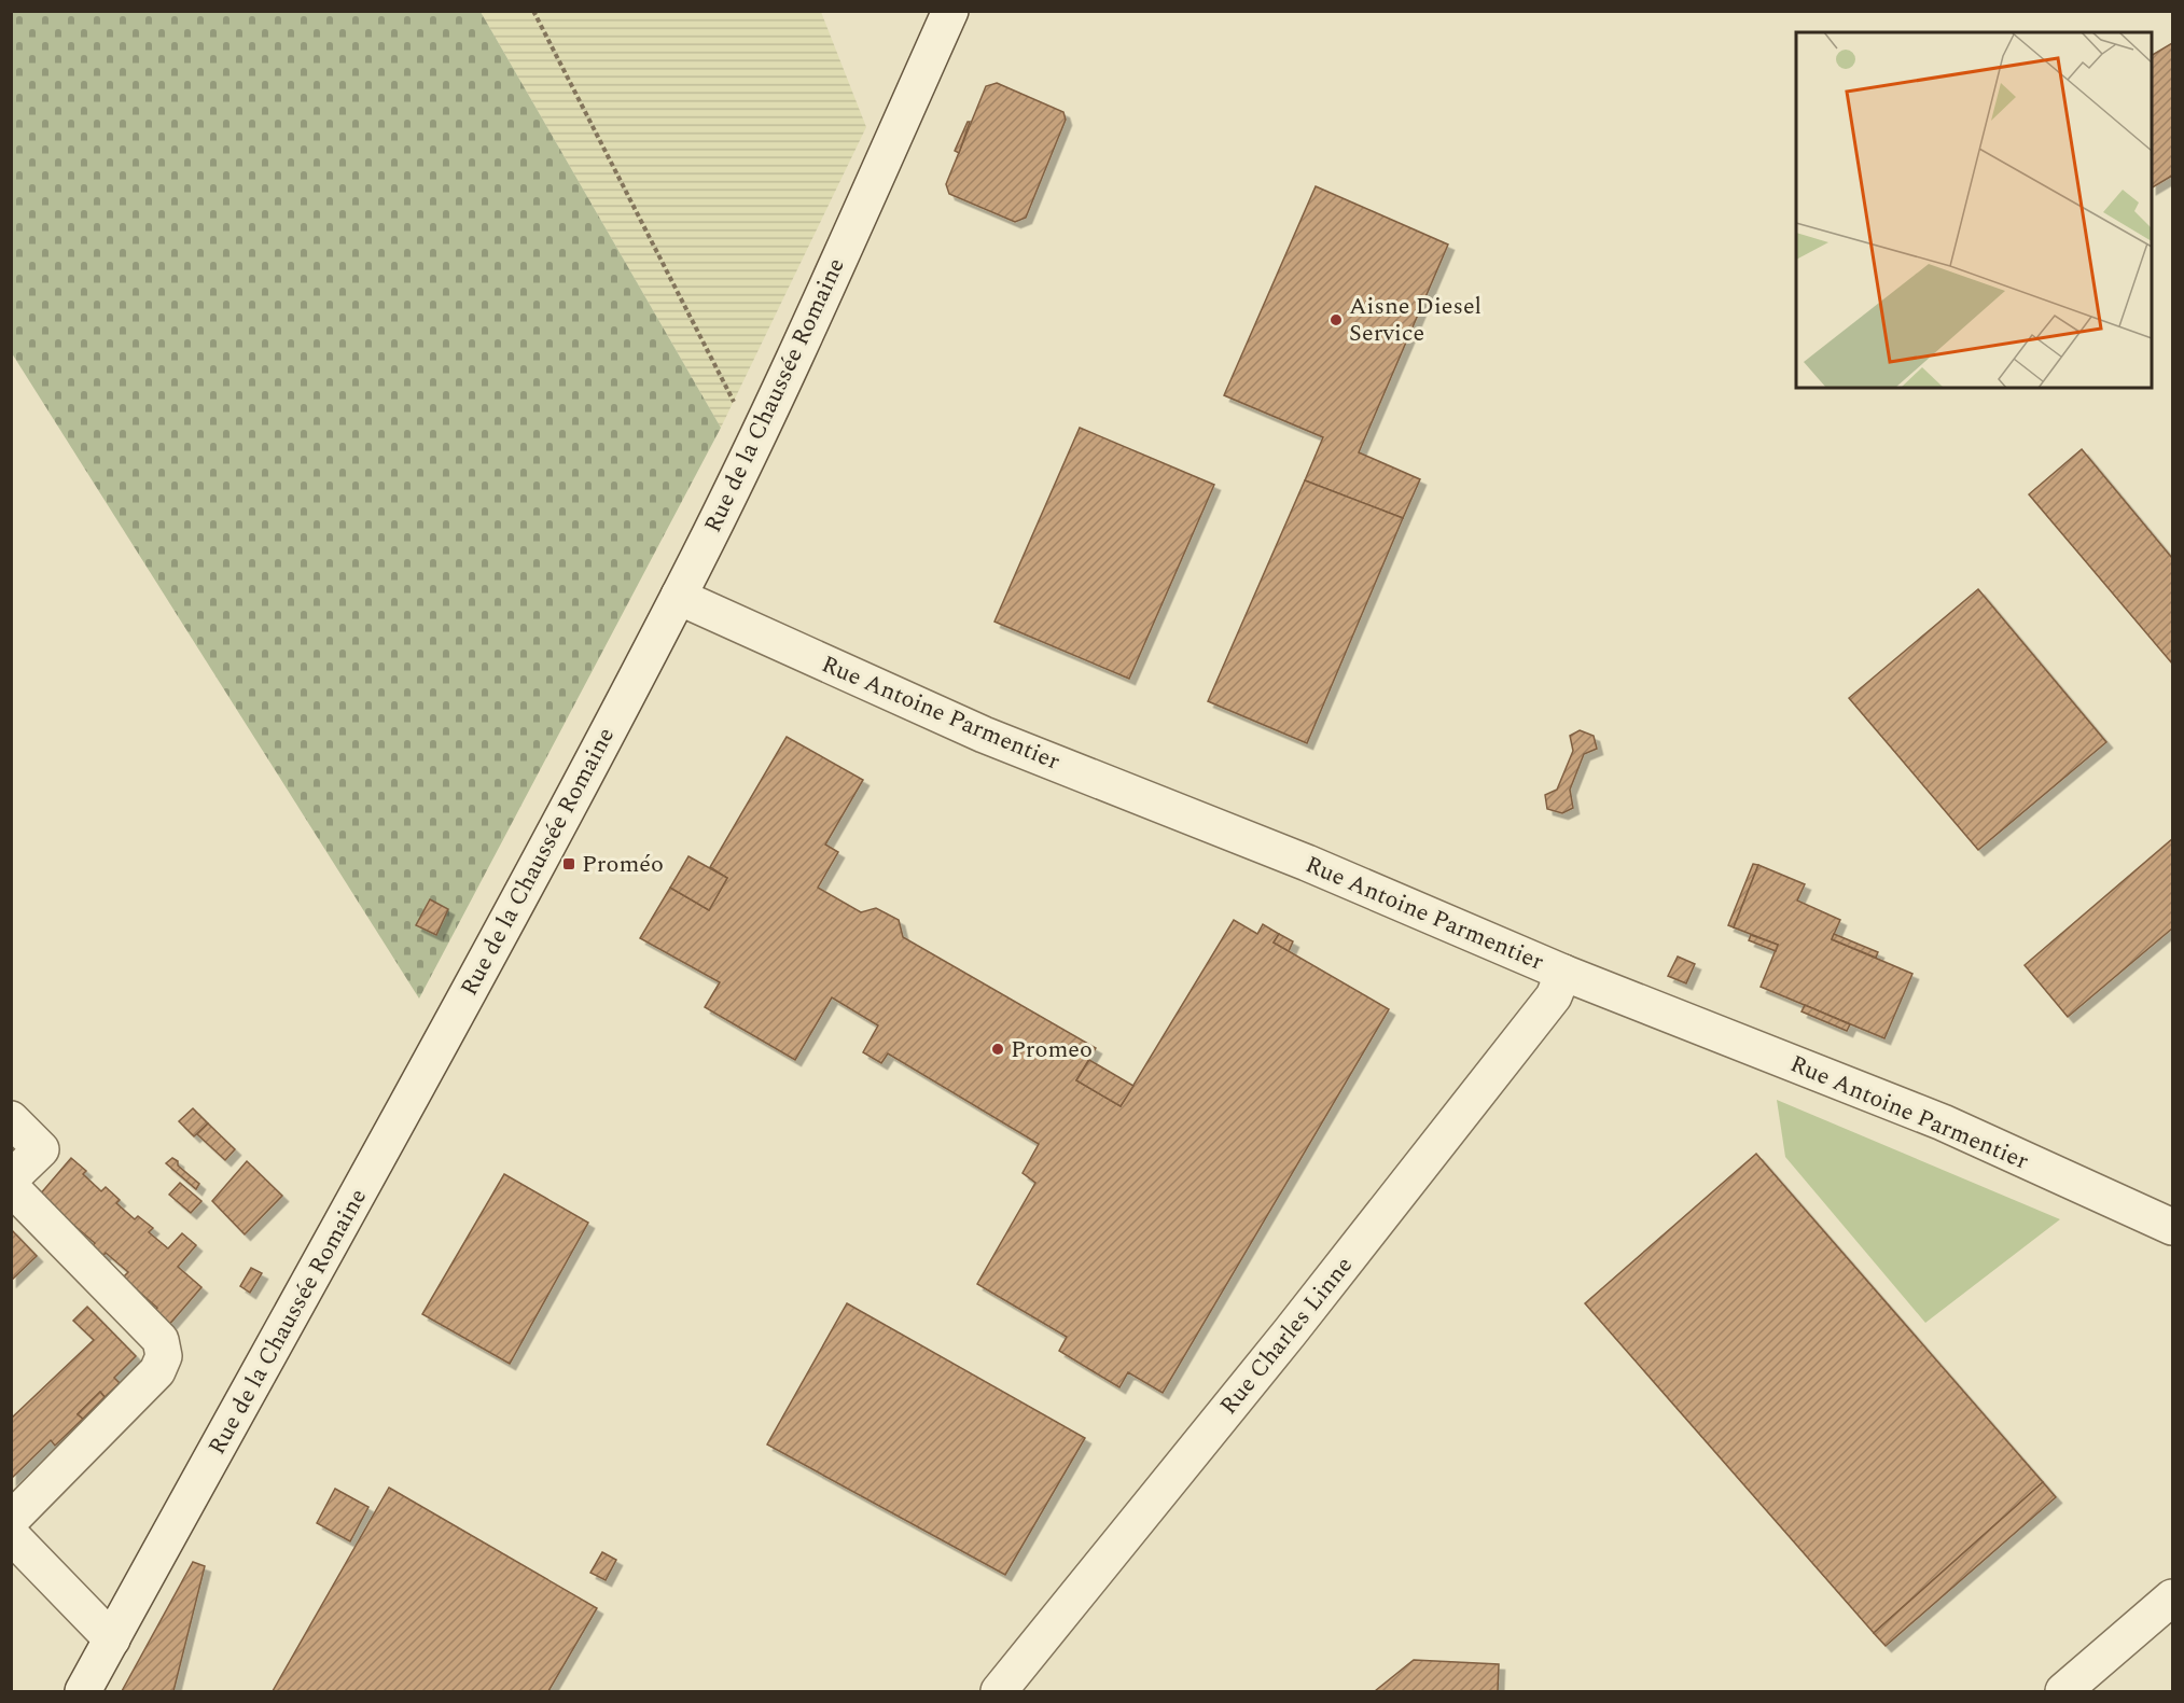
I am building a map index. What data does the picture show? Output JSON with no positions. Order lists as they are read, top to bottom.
{
  "streets": {
    "street": ["Rue de la Chaussée Romaine", "Rue Antoine Parmentier", "Rue Charles Linne"]
  },
  "crossings": [
    ["Rue de la Chaussée Romaine", "Rue Antoine Parmentier"],
    ["Rue Antoine Parmentier", "Rue Charles Linne"]
  ],
  "places": {
    "other": ["Aisne Diesel Service", "Promeo"],
    "transit": ["Proméo"]
  }
}
